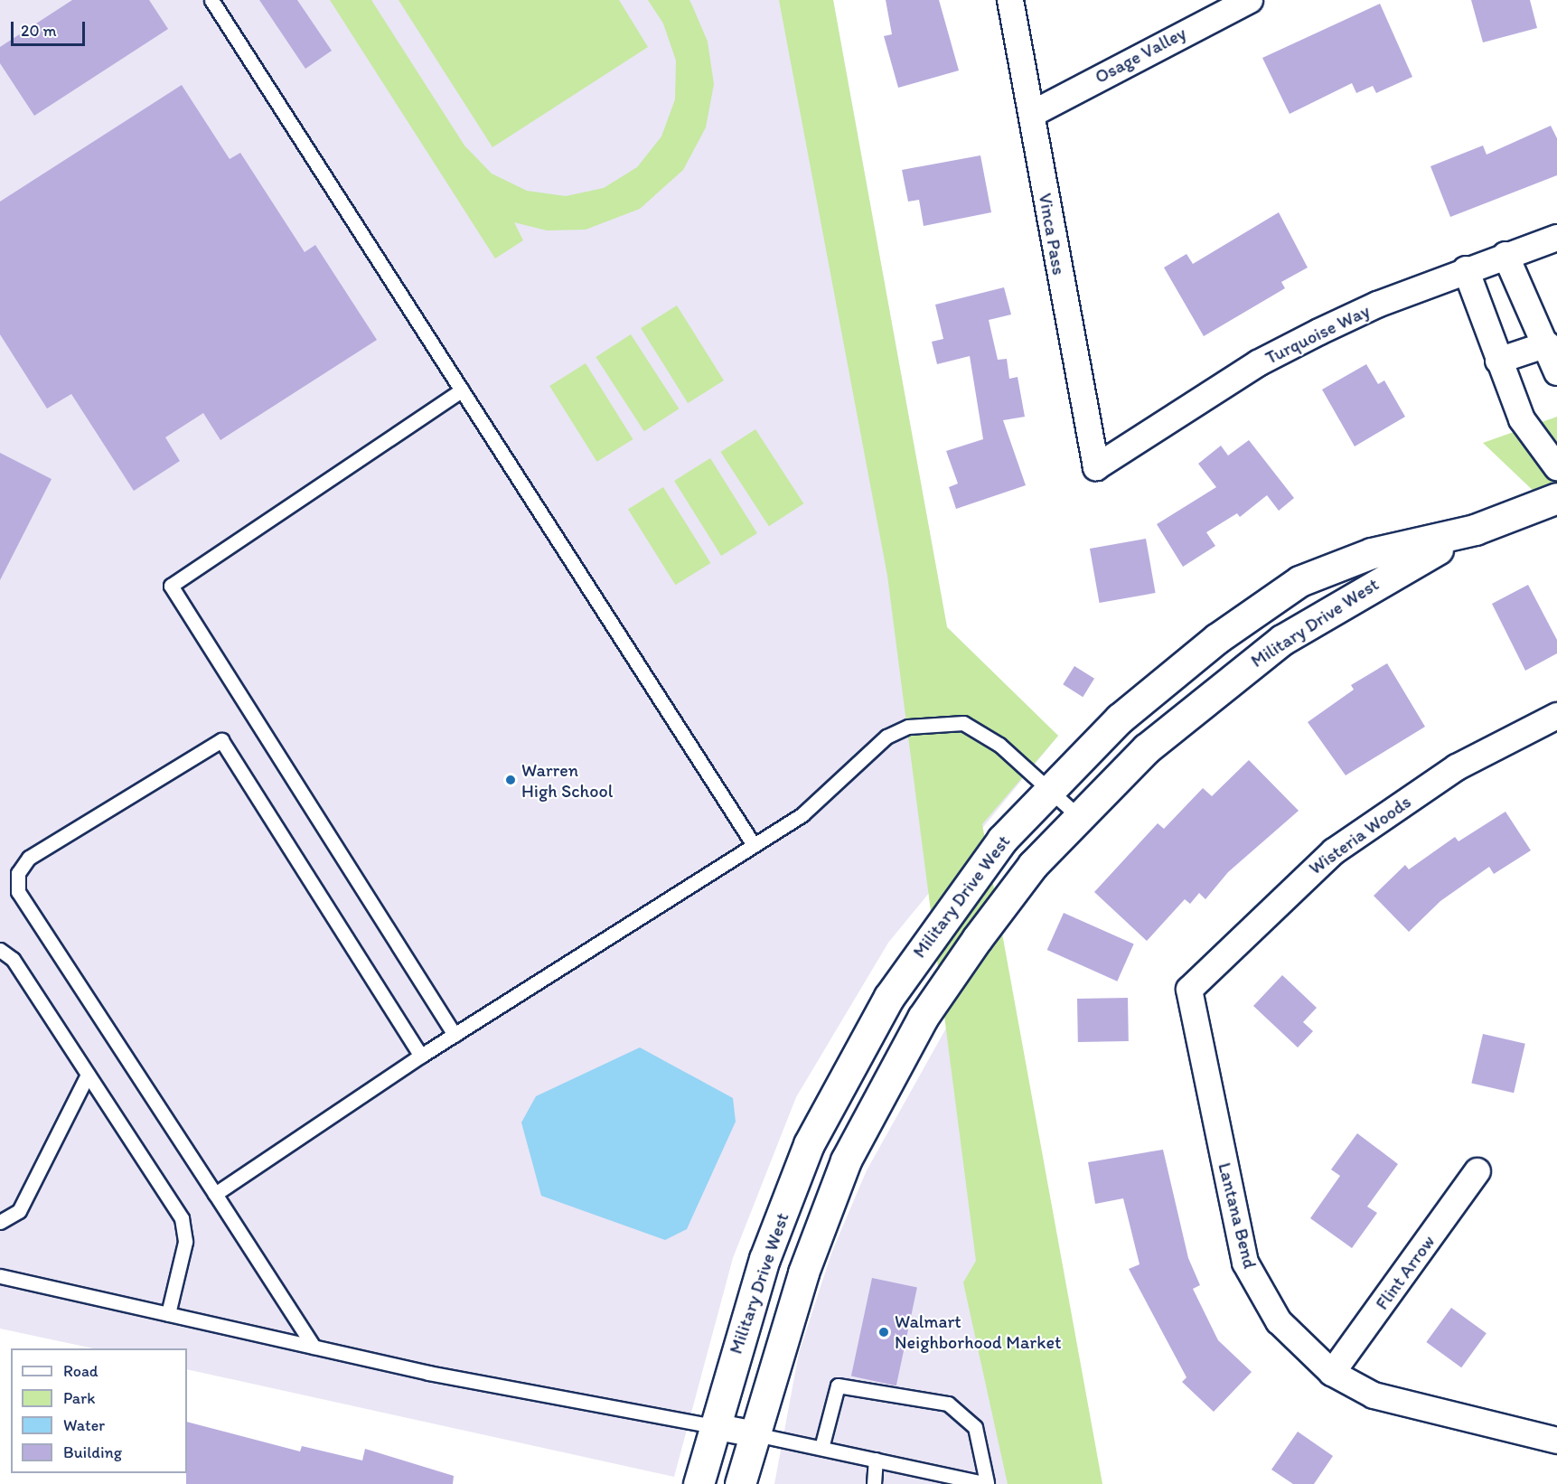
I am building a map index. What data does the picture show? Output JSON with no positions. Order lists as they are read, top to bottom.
{
  "streets": {
    "main road": ["Military Drive West"],
    "street": [
      "Osage Valley",
      "Vinca Pass",
      "Turquoise Way",
      "Wisteria Woods",
      "Lantana Bend",
      "Flint Arrow"
    ]
  },
  "crossings": [
    ["Osage Valley", "Vinca Pass"],
    ["Vinca Pass", "Turquoise Way"],
    ["Wisteria Woods", "Lantana Bend"],
    ["Lantana Bend", "Flint Arrow"]
  ],
  "places": ["Warren High School", "Walmart Neighborhood Market"],
  "legend": [
    "Road",
    "Park",
    "Water",
    "Building"
  ],
  "scale_bar": "20 m"
}
